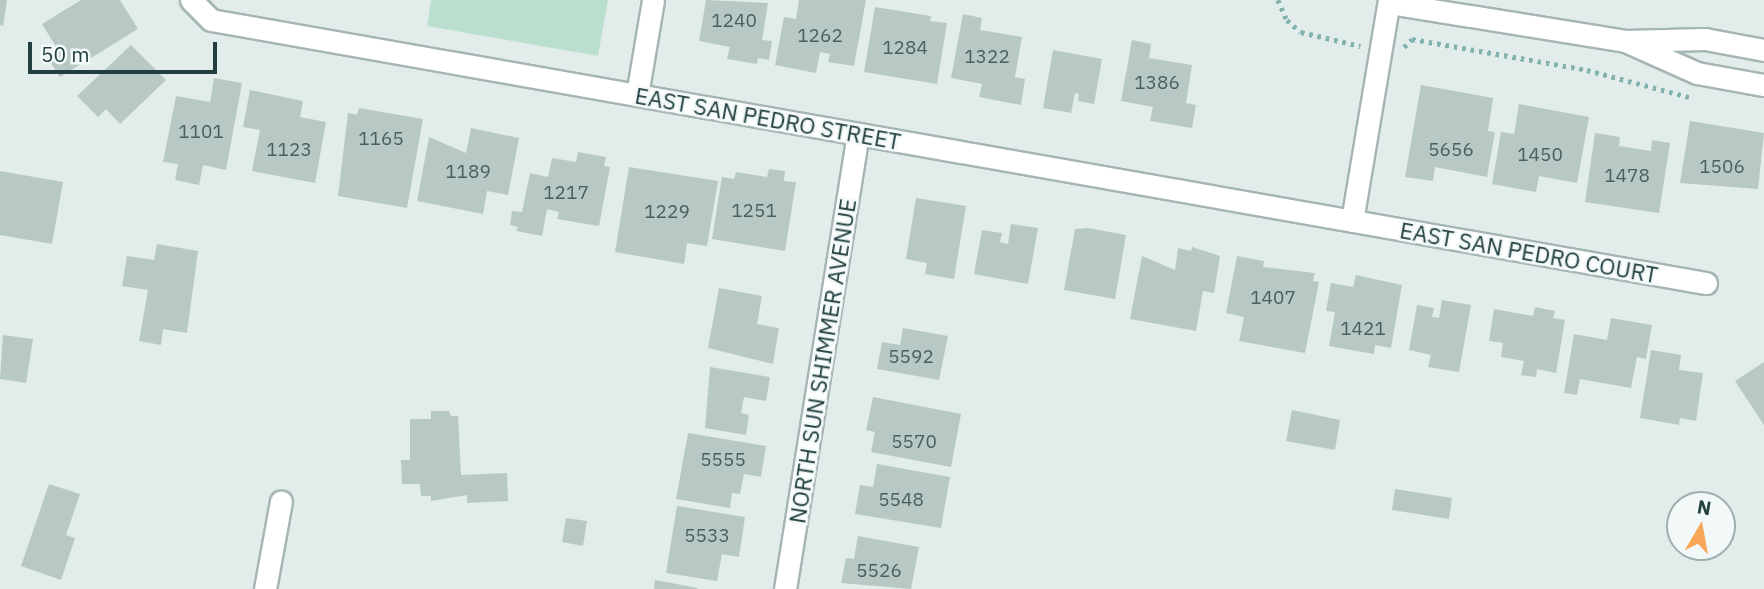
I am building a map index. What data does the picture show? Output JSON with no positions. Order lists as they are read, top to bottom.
{
  "streets": {
    "street": ["EAST SAN PEDRO STREET", "EAST SAN PEDRO COURT", "NORTH SUN SHIMMER AVENUE"]
  },
  "crossings": [
    ["EAST SAN PEDRO STREET", "EAST SAN PEDRO COURT"],
    ["EAST SAN PEDRO STREET", "NORTH SUN SHIMMER AVENUE"]
  ],
  "house_numbers": [
    "1240",
    "1262",
    "1284",
    "1322",
    "1386",
    "1101",
    "1165",
    "1123",
    "5656",
    "1450",
    "1506",
    "1189",
    "1478",
    "1217",
    "1251",
    "1229",
    "1407",
    "1421",
    "5592",
    "5570",
    "5555",
    "5548",
    "5533",
    "5526"
  ],
  "scale_bar": "50 m",
  "north": "top"
}
